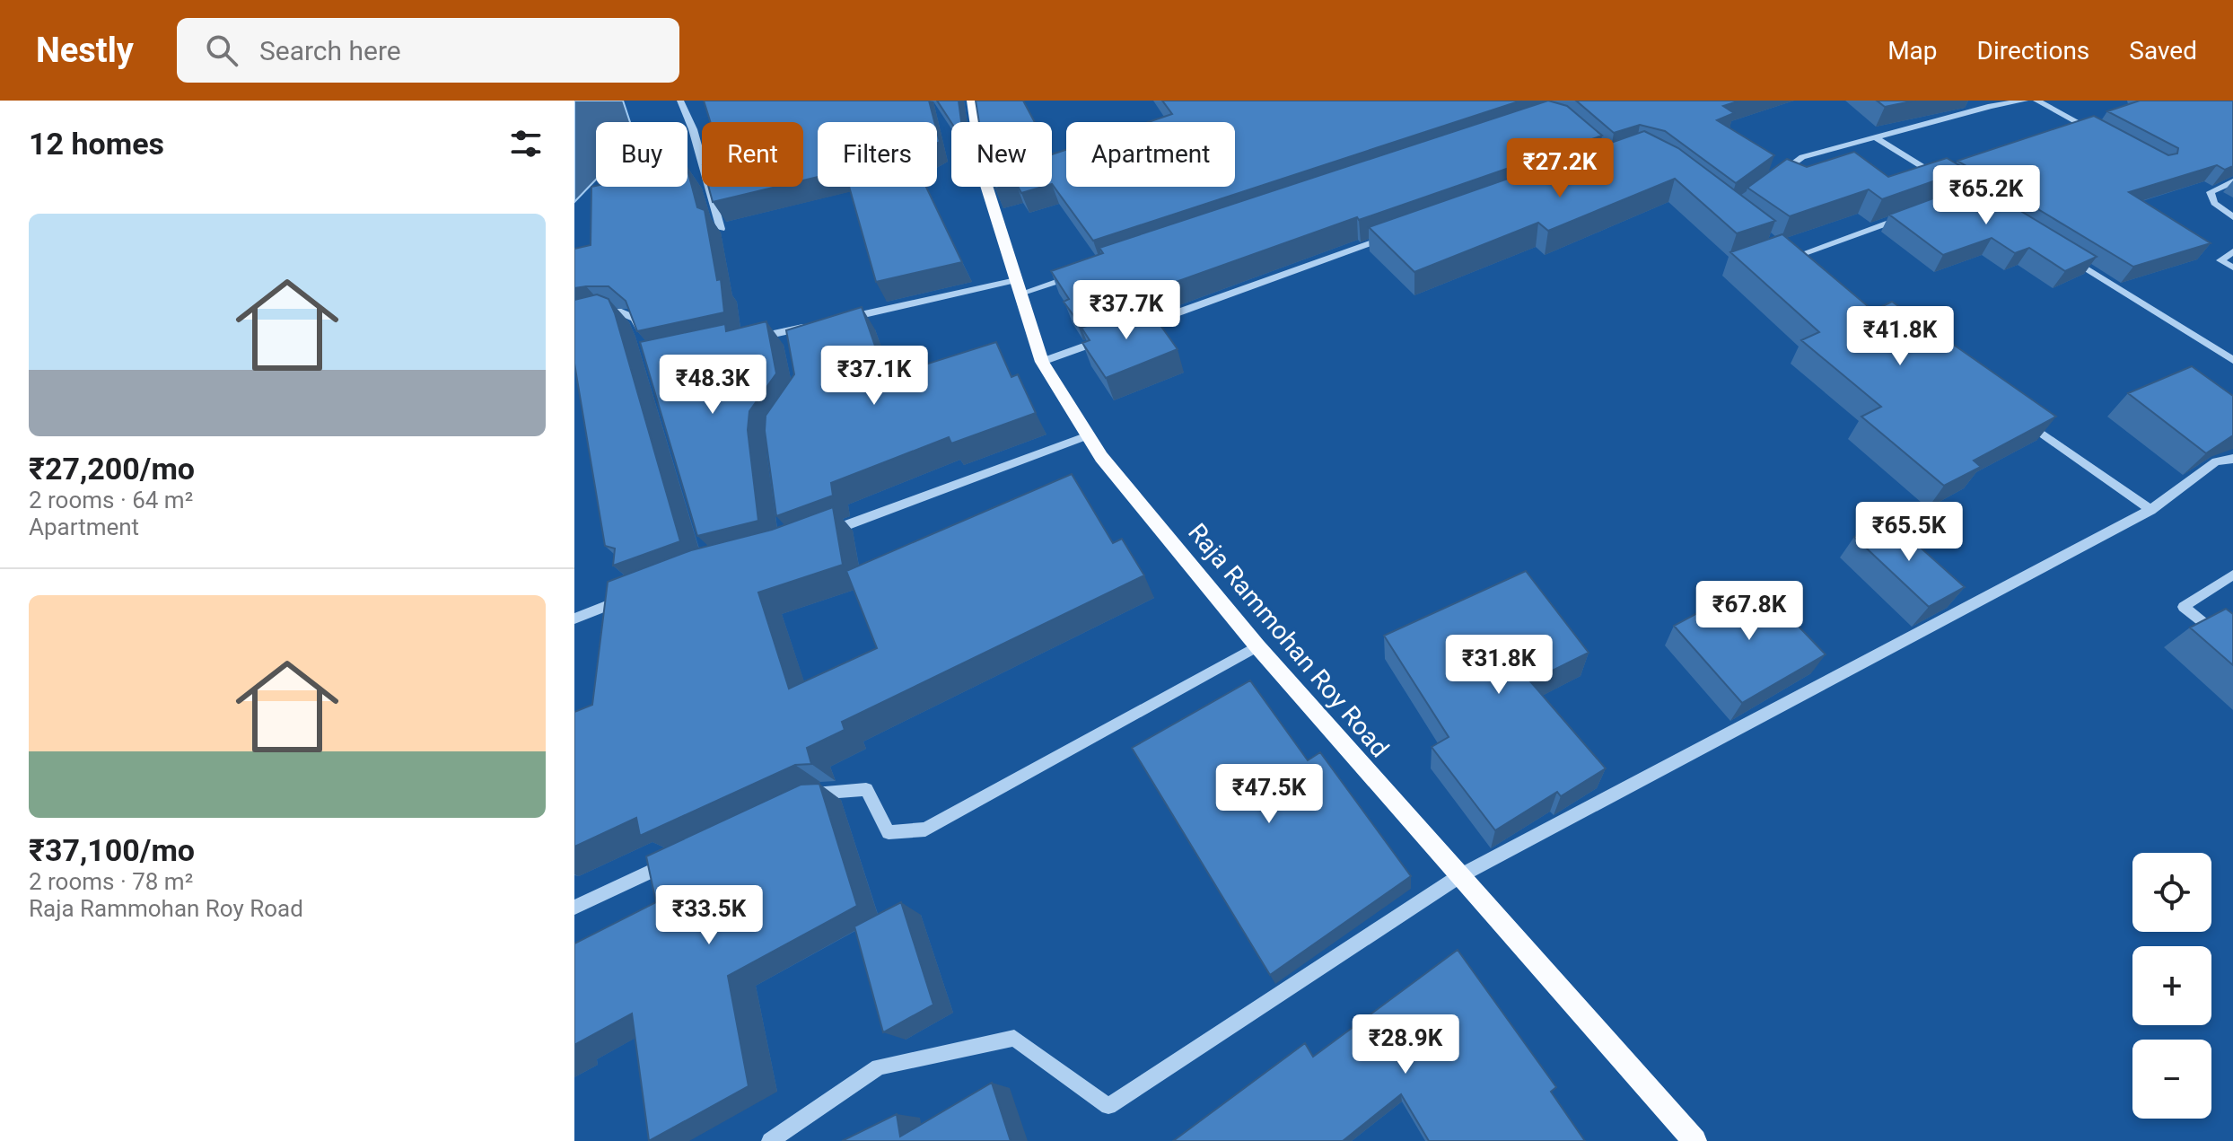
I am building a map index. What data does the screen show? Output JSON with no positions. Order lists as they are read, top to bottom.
{
  "streets": {
    "main road": ["Raja Rammohan Roy Road"]
  },
  "page": {
    "header": "Nestly",
    "search": "Search here",
    "nav": ["Map", "Directions", "Saved"],
    "heading": "12 homes",
    "chip": [
      "Buy",
      "Rent",
      "Filters",
      "New",
      "Apartment"
    ],
    "price": [
      "₹27.2K",
      "₹65.2K",
      "₹37.7K",
      "₹41.8K",
      "₹37.1K",
      "₹48.3K",
      "₹65.5K",
      "₹67.8K",
      "₹31.8K",
      "₹47.5K",
      "₹33.5K",
      "₹28.9K"
    ],
    "list": [
      {
        "name": "₹27,200/mo",
        "note": "2 rooms · 64 m² · Apartment"
      },
      {
        "name": "₹37,100/mo",
        "note": "2 rooms · 78 m² · Raja Rammohan Roy Road"
      }
    ],
    "map_buttons": ["+", "−"]
  }
}
